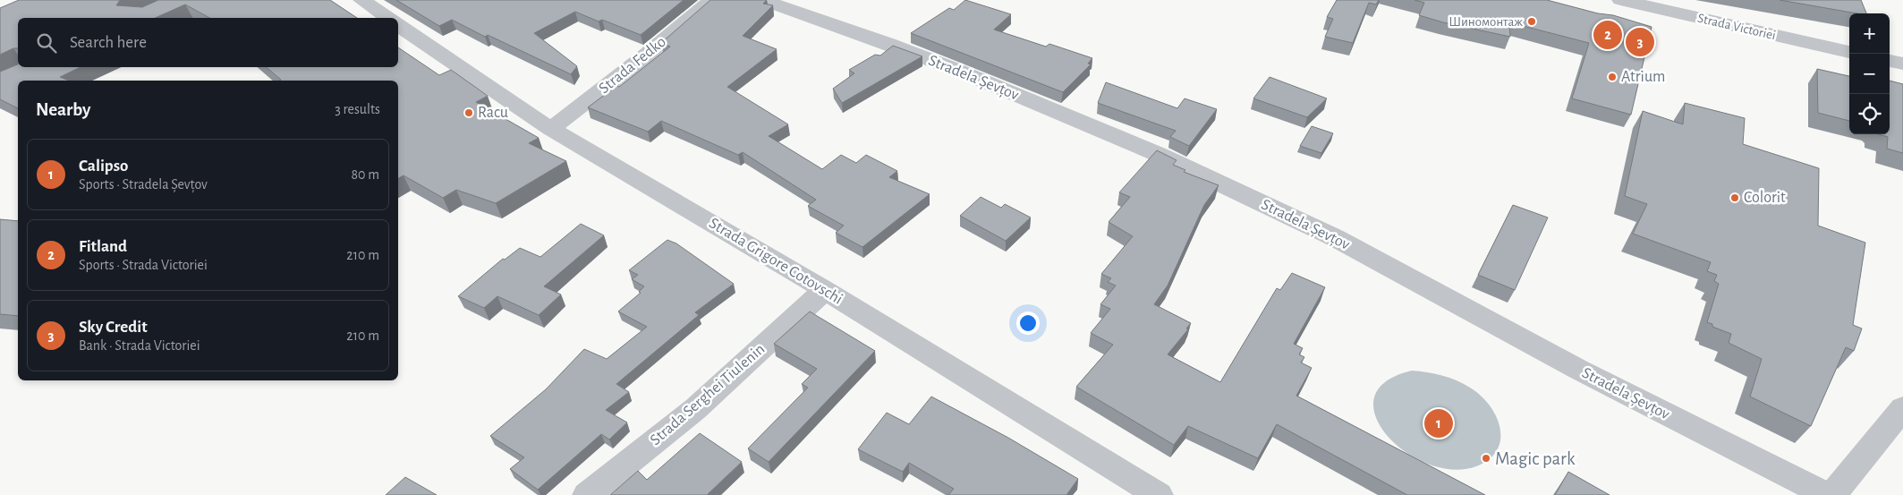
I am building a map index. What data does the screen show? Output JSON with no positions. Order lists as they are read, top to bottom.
{
  "streets": {
    "street": [
      "Strada Victoriei",
      "Strada Fedko",
      "Stradela Șevțov",
      "Strada Grigore Cotovschi",
      "Strada Serghei Tiulenin"
    ]
  },
  "crossings": [
    ["Strada Fedko", "Strada Grigore Cotovschi"],
    ["Strada Grigore Cotovschi", "Strada Serghei Tiulenin"]
  ],
  "places": [
    "Шиномонтаж",
    "Atrium",
    "Racu",
    "Colorit",
    "Magic park"
  ],
  "page": {
    "map_buttons": ["+", "−"],
    "search": "Search here",
    "pins": ["2", "3", "1"],
    "heading": ["Nearby", "3 results"],
    "list": [
      {
        "mark": "1",
        "name": "Calipso",
        "note": "Sports · Stradela Șevțov",
        "value": "80 m"
      },
      {
        "mark": "2",
        "name": "Fitland",
        "note": "Sports · Strada Victoriei",
        "value": "210 m"
      },
      {
        "mark": "3",
        "name": "Sky Credit",
        "note": "Bank · Strada Victoriei",
        "value": "210 m"
      }
    ]
  }
}
